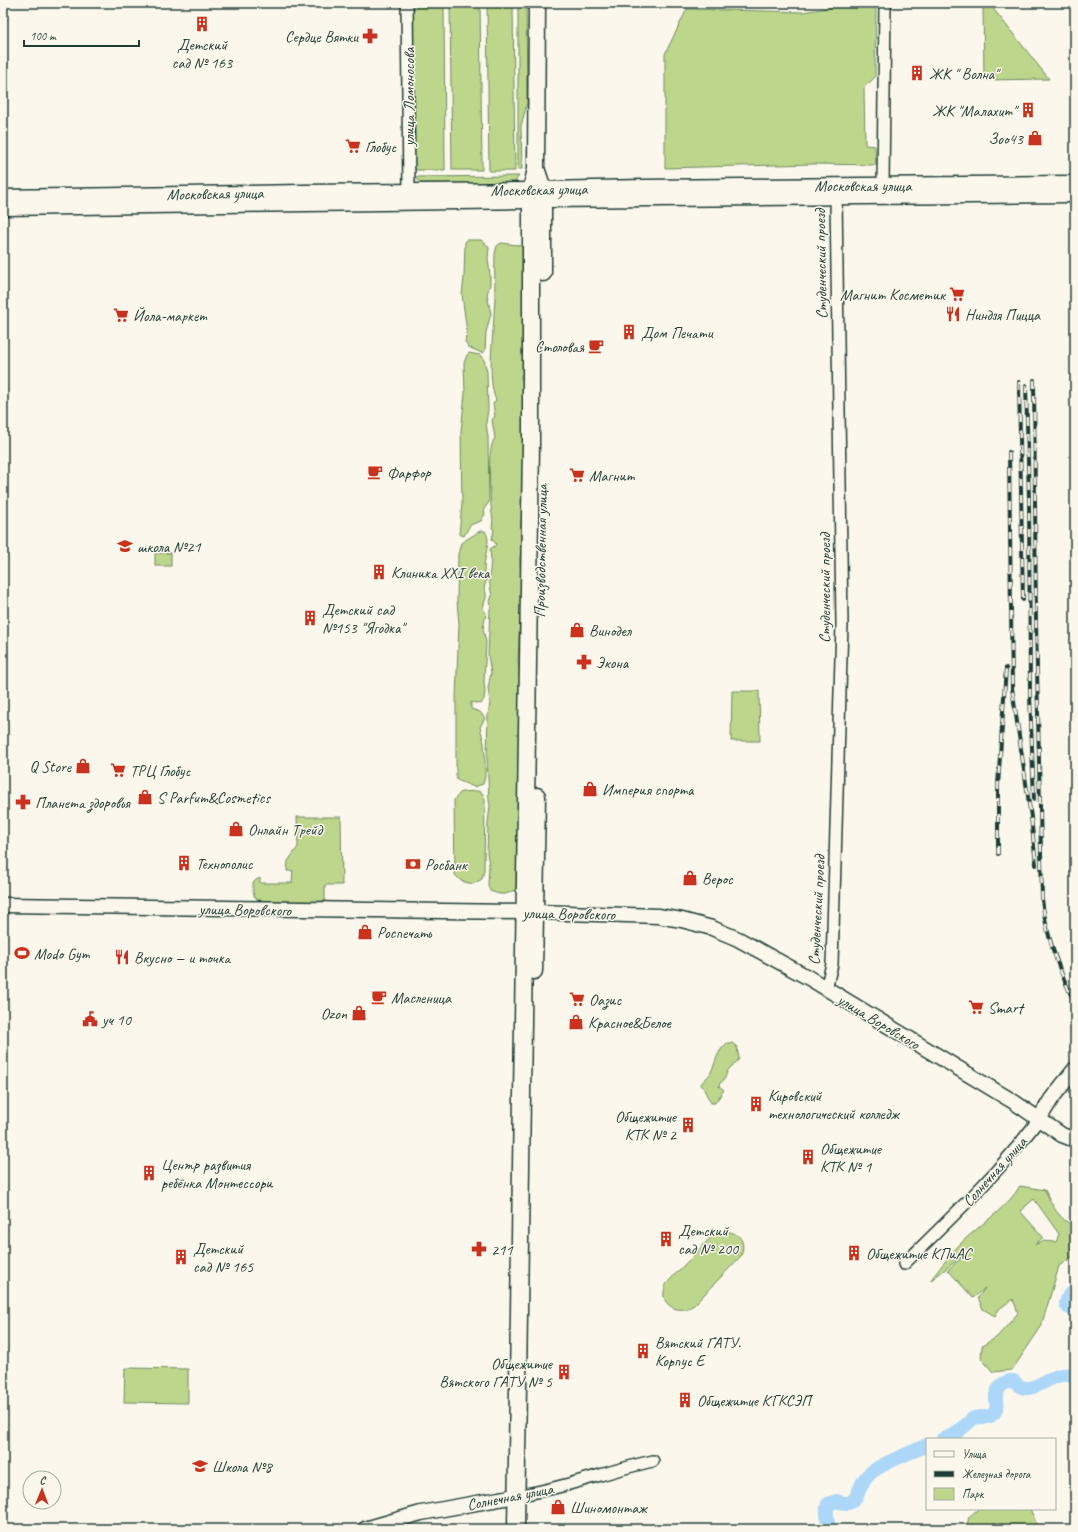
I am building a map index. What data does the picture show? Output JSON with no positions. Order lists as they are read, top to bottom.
{
  "streets": {
    "highway": ["Производственная улица"],
    "main road": ["Московская улица", "улица Воровского", "Солнечная улица"],
    "street": ["улица Ломоносова", "Студенческий проезд"]
  },
  "crossings": [
    ["улица Ломоносова", "Московская улица"],
    ["Московская улица", "Студенческий проезд"],
    ["Московская улица", "Производственная улица"],
    ["Студенческий проезд", "улица Воровского"],
    ["Производственная улица", "улица Воровского"],
    ["Производственная улица", "Солнечная улица"],
    ["улица Воровского", "Солнечная улица"]
  ],
  "places": {
    "building": [
      "Детский сад № 163",
      "ЖК \" Волна\"",
      "ЖК \"Малахит\"",
      "Дом Печати",
      "Клиника XXI века",
      "Детский сад №153 \"Ягодка\"",
      "Технополис",
      "Кировский технологический колледж",
      "Общежитие КТК № 2",
      "Общежитие КТК № 1",
      "Центр развития ребёнка Монтессори",
      "Детский сад № 200",
      "Общежитие КПиАС",
      "Детский сад № 165",
      "Вятский ГАТУ. Корпус Е",
      "Общежитие Вятского ГАТУ № 5",
      "Общежитие КГКСЭП"
    ],
    "pharmacy": [
      "Сердце Вятки",
      "Экона",
      "Планета здоровья",
      "211"
    ],
    "shop": [
      "Зоо43",
      "Винодел",
      "Q Store",
      "Империя спорта",
      "S Parfum&Cosmetics",
      "Онлайн Трейд",
      "Верос",
      "Роспечать",
      "Ozon",
      "Красное&Белое",
      "Шиномонтаж"
    ],
    "supermarket": [
      "Глобус",
      "Магнит Косметик",
      "Йола-маркет",
      "Магнит",
      "ТРЦ Глобус",
      "Оазис",
      "Smart"
    ],
    "restaurant": ["Ниндзя Пицца", "Вкусно — и точка"],
    "cafe": ["Столовая", "Фарфор", "Масленица"],
    "school or university": ["школа №21", "Школа №8"],
    "bank": ["Росбанк"],
    "sports": ["Modo Gym"],
    "public building": ["уч 10"]
  },
  "legend": ["Улица", "Железная дорога", "Парк"],
  "scale_bar": "100 m",
  "north": "top"
}
